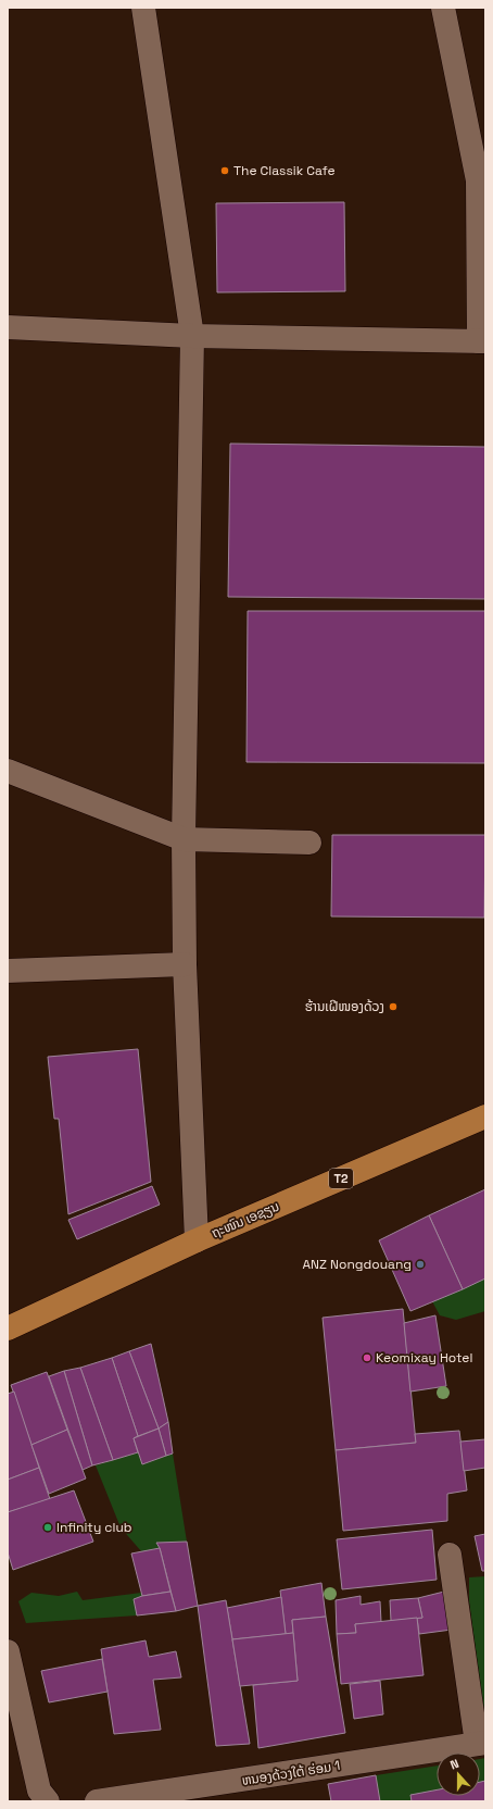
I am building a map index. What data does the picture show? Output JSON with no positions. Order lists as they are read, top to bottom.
{
  "streets": {
    "main road": ["T2", "ຖະໜົນ ເອຊຽນ"],
    "street": ["ຫນອງດ້ວງໃຕ້ ຮ່ອມ 1"]
  },
  "places": [
    "The Classik Cafe",
    "ຮ້ານເຝີໜອງດ້ວງ",
    "ANZ Nongdouang",
    "Keomixay Hotel",
    "Infinity club"
  ],
  "north": "top"
}
